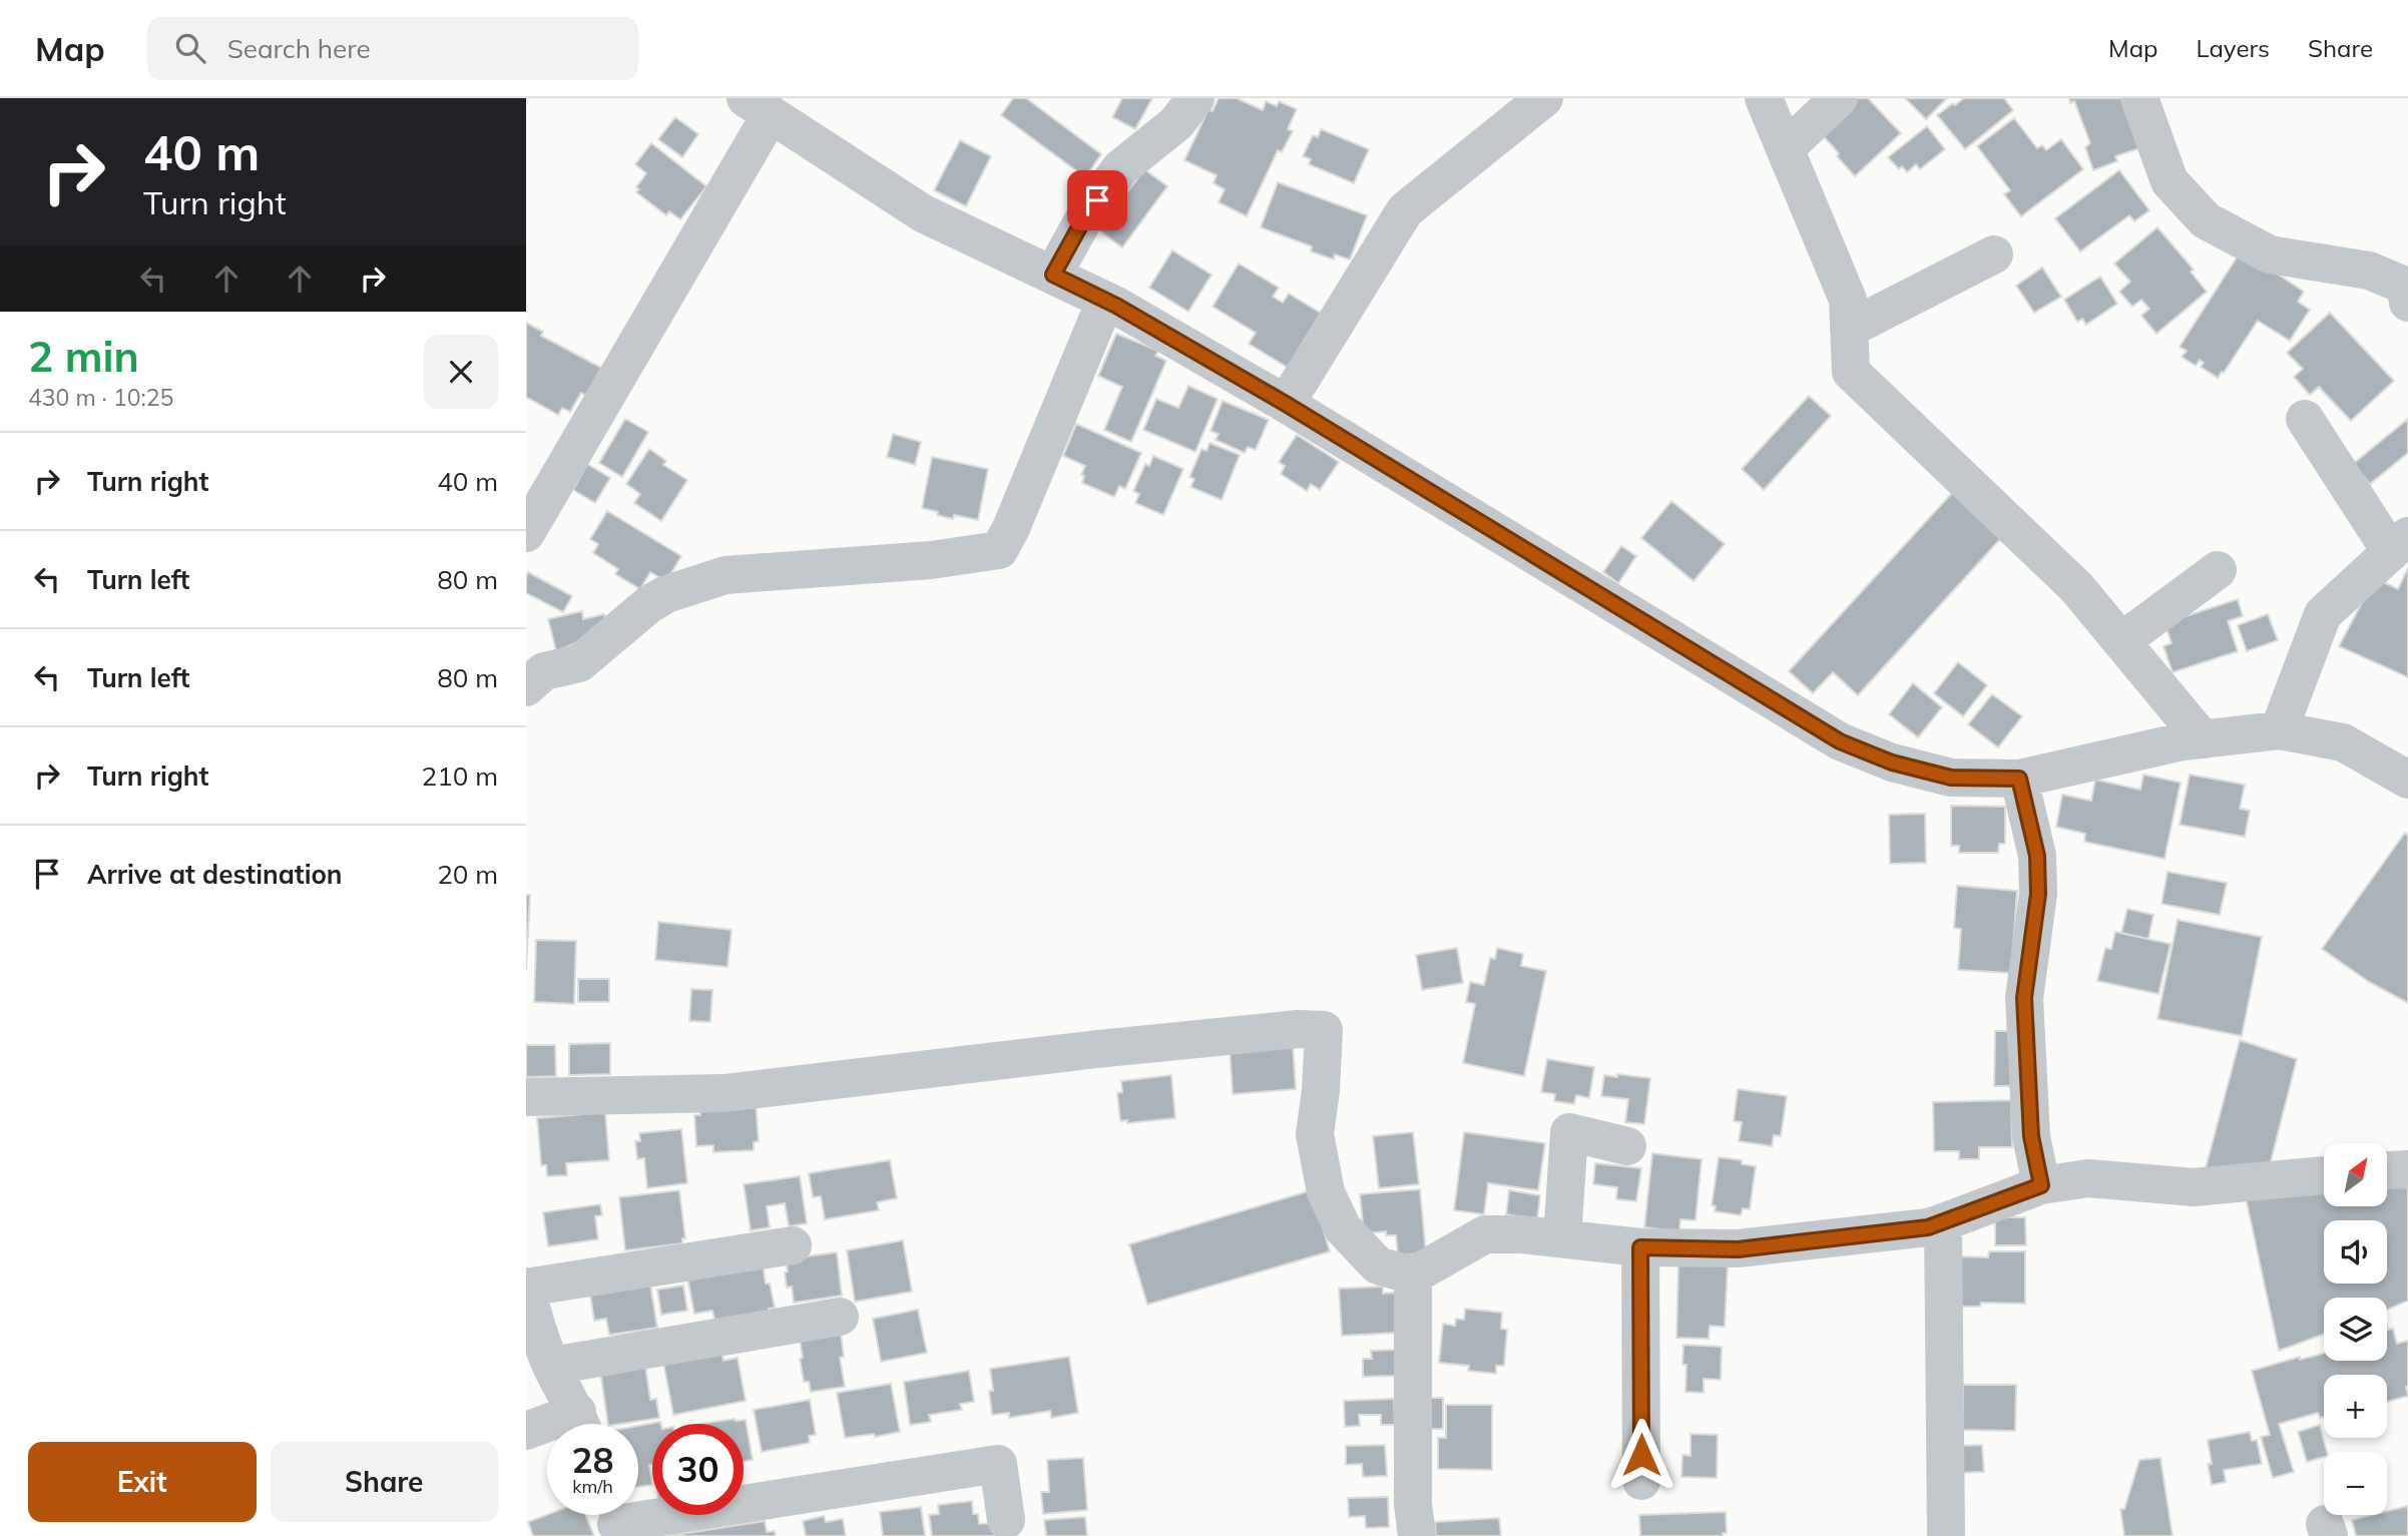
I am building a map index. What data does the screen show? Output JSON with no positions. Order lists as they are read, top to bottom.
{
  "north": "top right",
  "page": {
    "header": "Map",
    "search": "Search here",
    "nav": ["Map", "Layers", "Share"],
    "turn": ["40 m", "Turn right"],
    "heading": ["2 min", "430 m · 10:25"],
    "list": [
      {
        "name": "Turn right",
        "value": "40 m"
      },
      {
        "name": "Turn left",
        "value": "80 m"
      },
      {
        "name": "Turn left",
        "value": "80 m"
      },
      {
        "name": "Turn right",
        "value": "210 m"
      },
      {
        "name": "Arrive at destination",
        "value": "20 m"
      }
    ],
    "map_buttons": ["+", "−"],
    "speed": "28 km/h",
    "limit": "30",
    "buttons": ["Exit", "Share"]
  }
}
